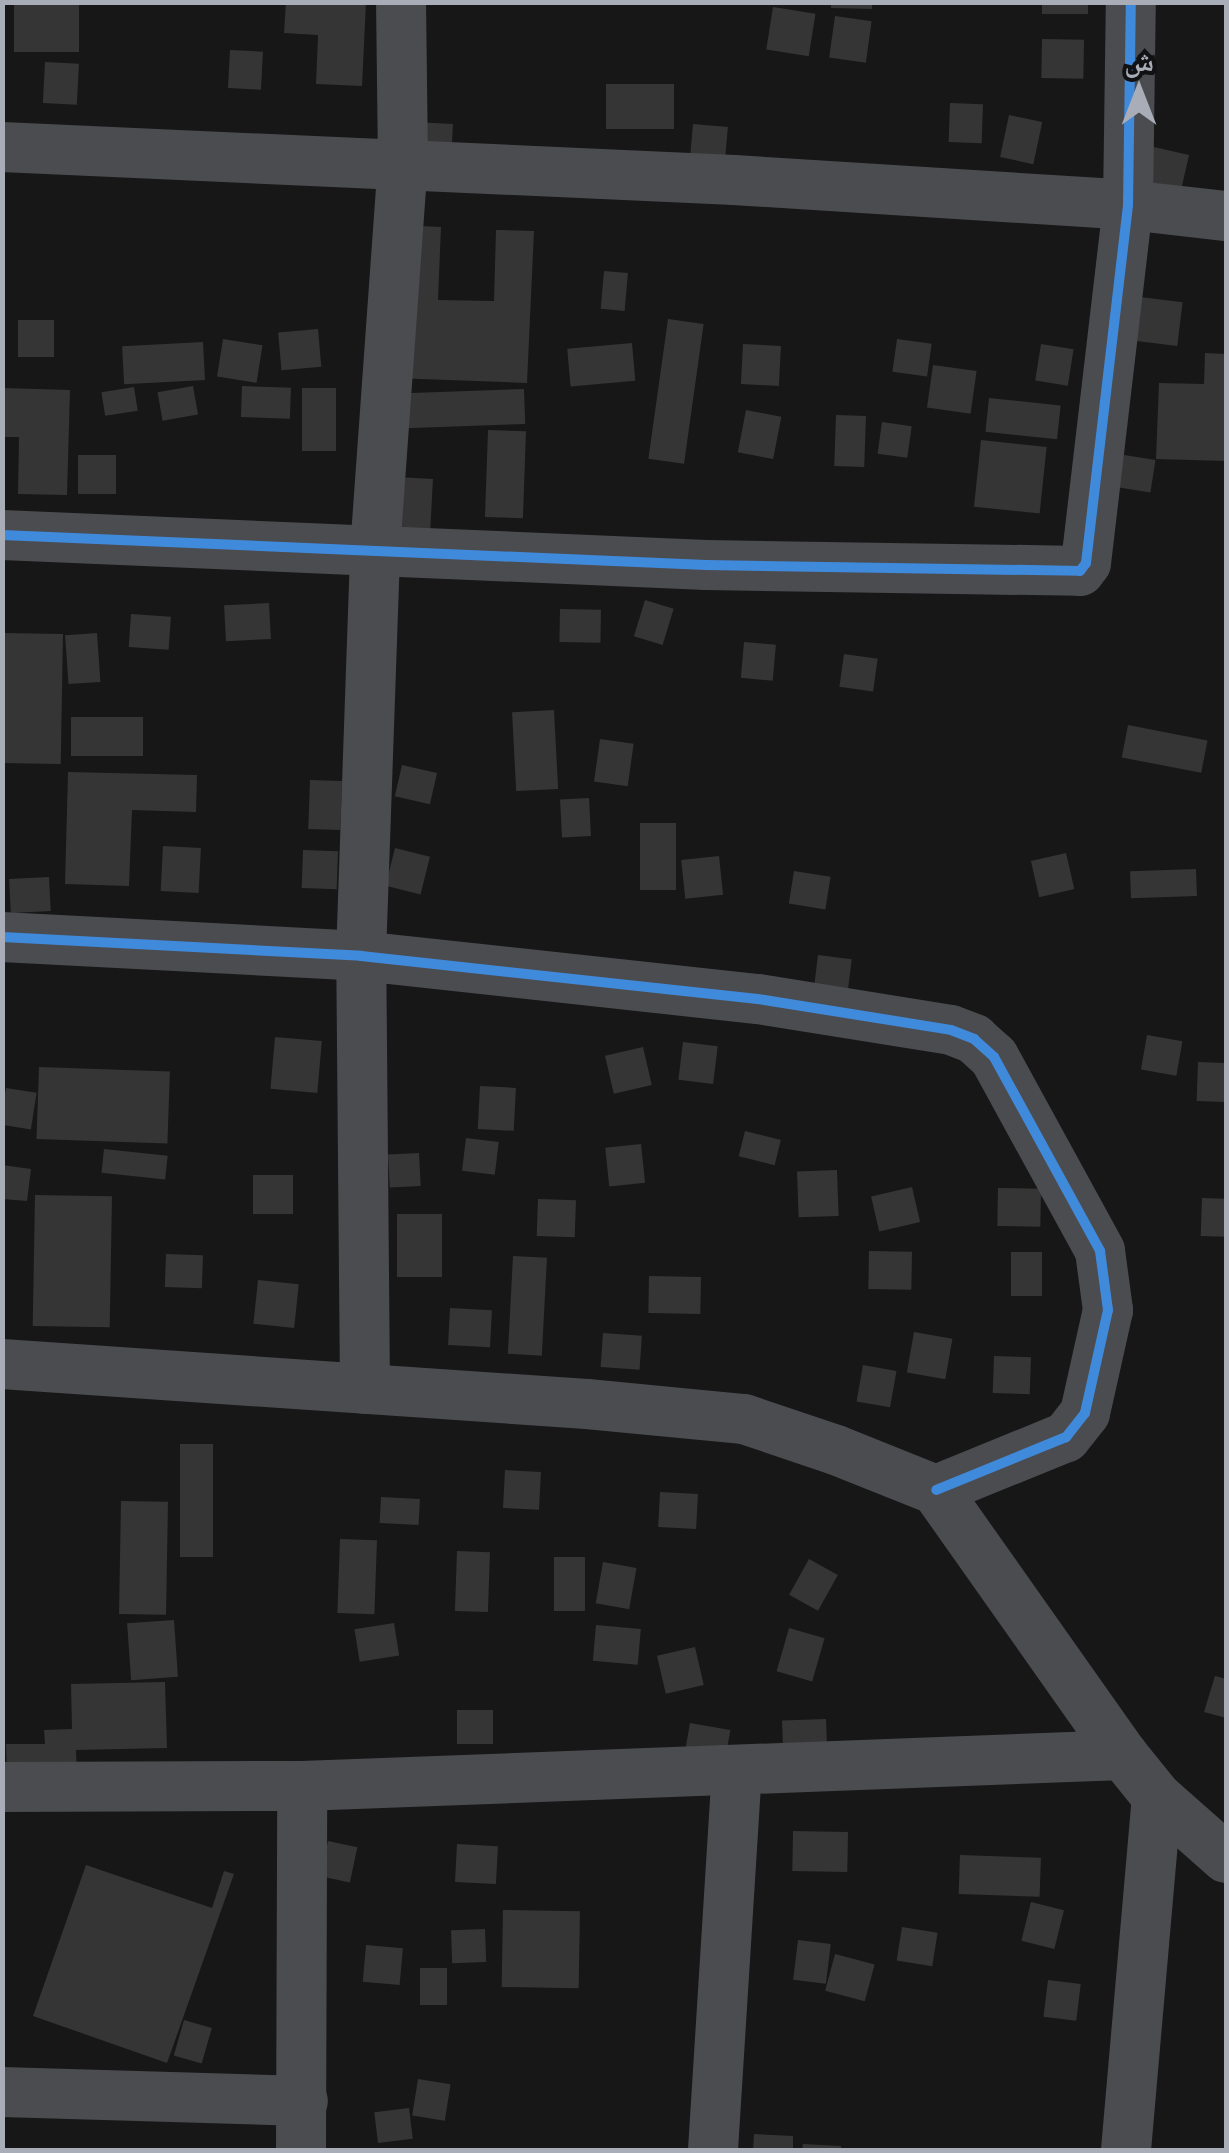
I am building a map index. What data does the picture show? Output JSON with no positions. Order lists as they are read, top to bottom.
{
  "north": "top"
}
